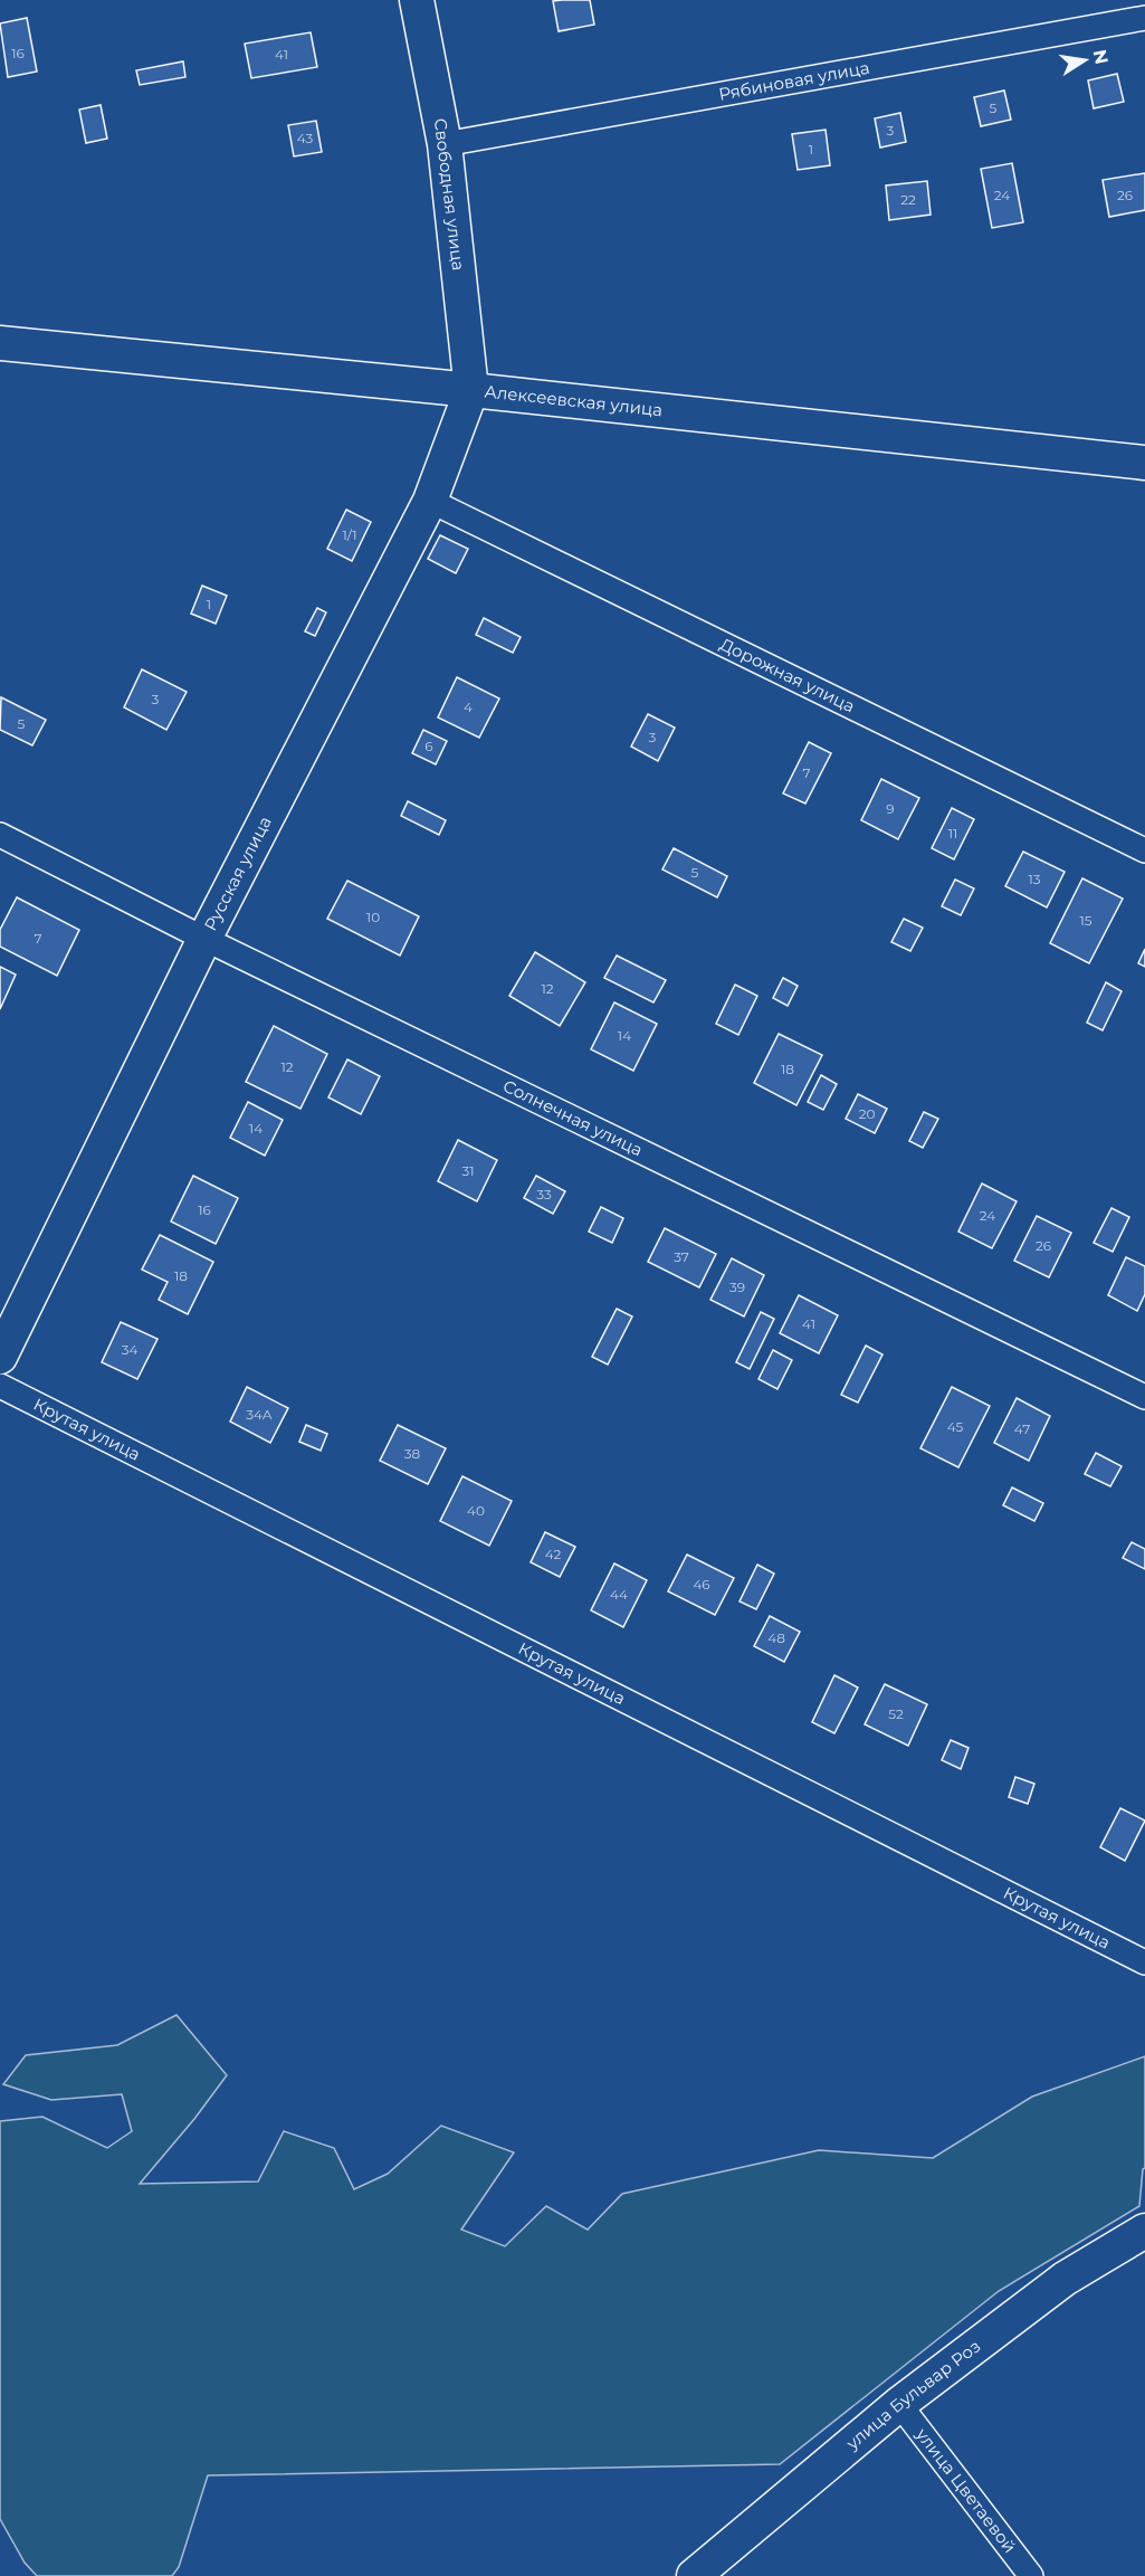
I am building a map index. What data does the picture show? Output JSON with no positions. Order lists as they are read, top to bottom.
{
  "streets": {
    "street": [
      "Рябиновая улица",
      "Свободная улица",
      "Алексеевская улица",
      "Дорожная улица",
      "Русская улица",
      "Солнечная улица",
      "Крутая улица",
      "улица Бульвар Роз",
      "улица Цветаевой"
    ]
  },
  "crossings": [
    ["Рябиновая улица", "Свободная улица"],
    ["Свободная улица", "Алексеевская улица"],
    ["Свободная улица", "Русская улица"],
    ["Алексеевская улица", "Русская улица"],
    ["Дорожная улица", "Русская улица"],
    ["Русская улица", "Солнечная улица"],
    ["улица Бульвар Роз", "улица Цветаевой"]
  ],
  "house_numbers": [
    "16",
    "41",
    "5",
    "3",
    "43",
    "1",
    "24",
    "26",
    "22",
    "1/1",
    "1",
    "3",
    "4",
    "5",
    "3",
    "6",
    "7",
    "9",
    "11",
    "5",
    "13",
    "10",
    "15",
    "7",
    "12",
    "14",
    "12",
    "18",
    "20",
    "14",
    "31",
    "33",
    "16",
    "24",
    "26",
    "37",
    "18",
    "39",
    "41",
    "34",
    "34А",
    "45",
    "47",
    "38",
    "40",
    "42",
    "46",
    "44",
    "48",
    "52"
  ],
  "north": "right"
}
